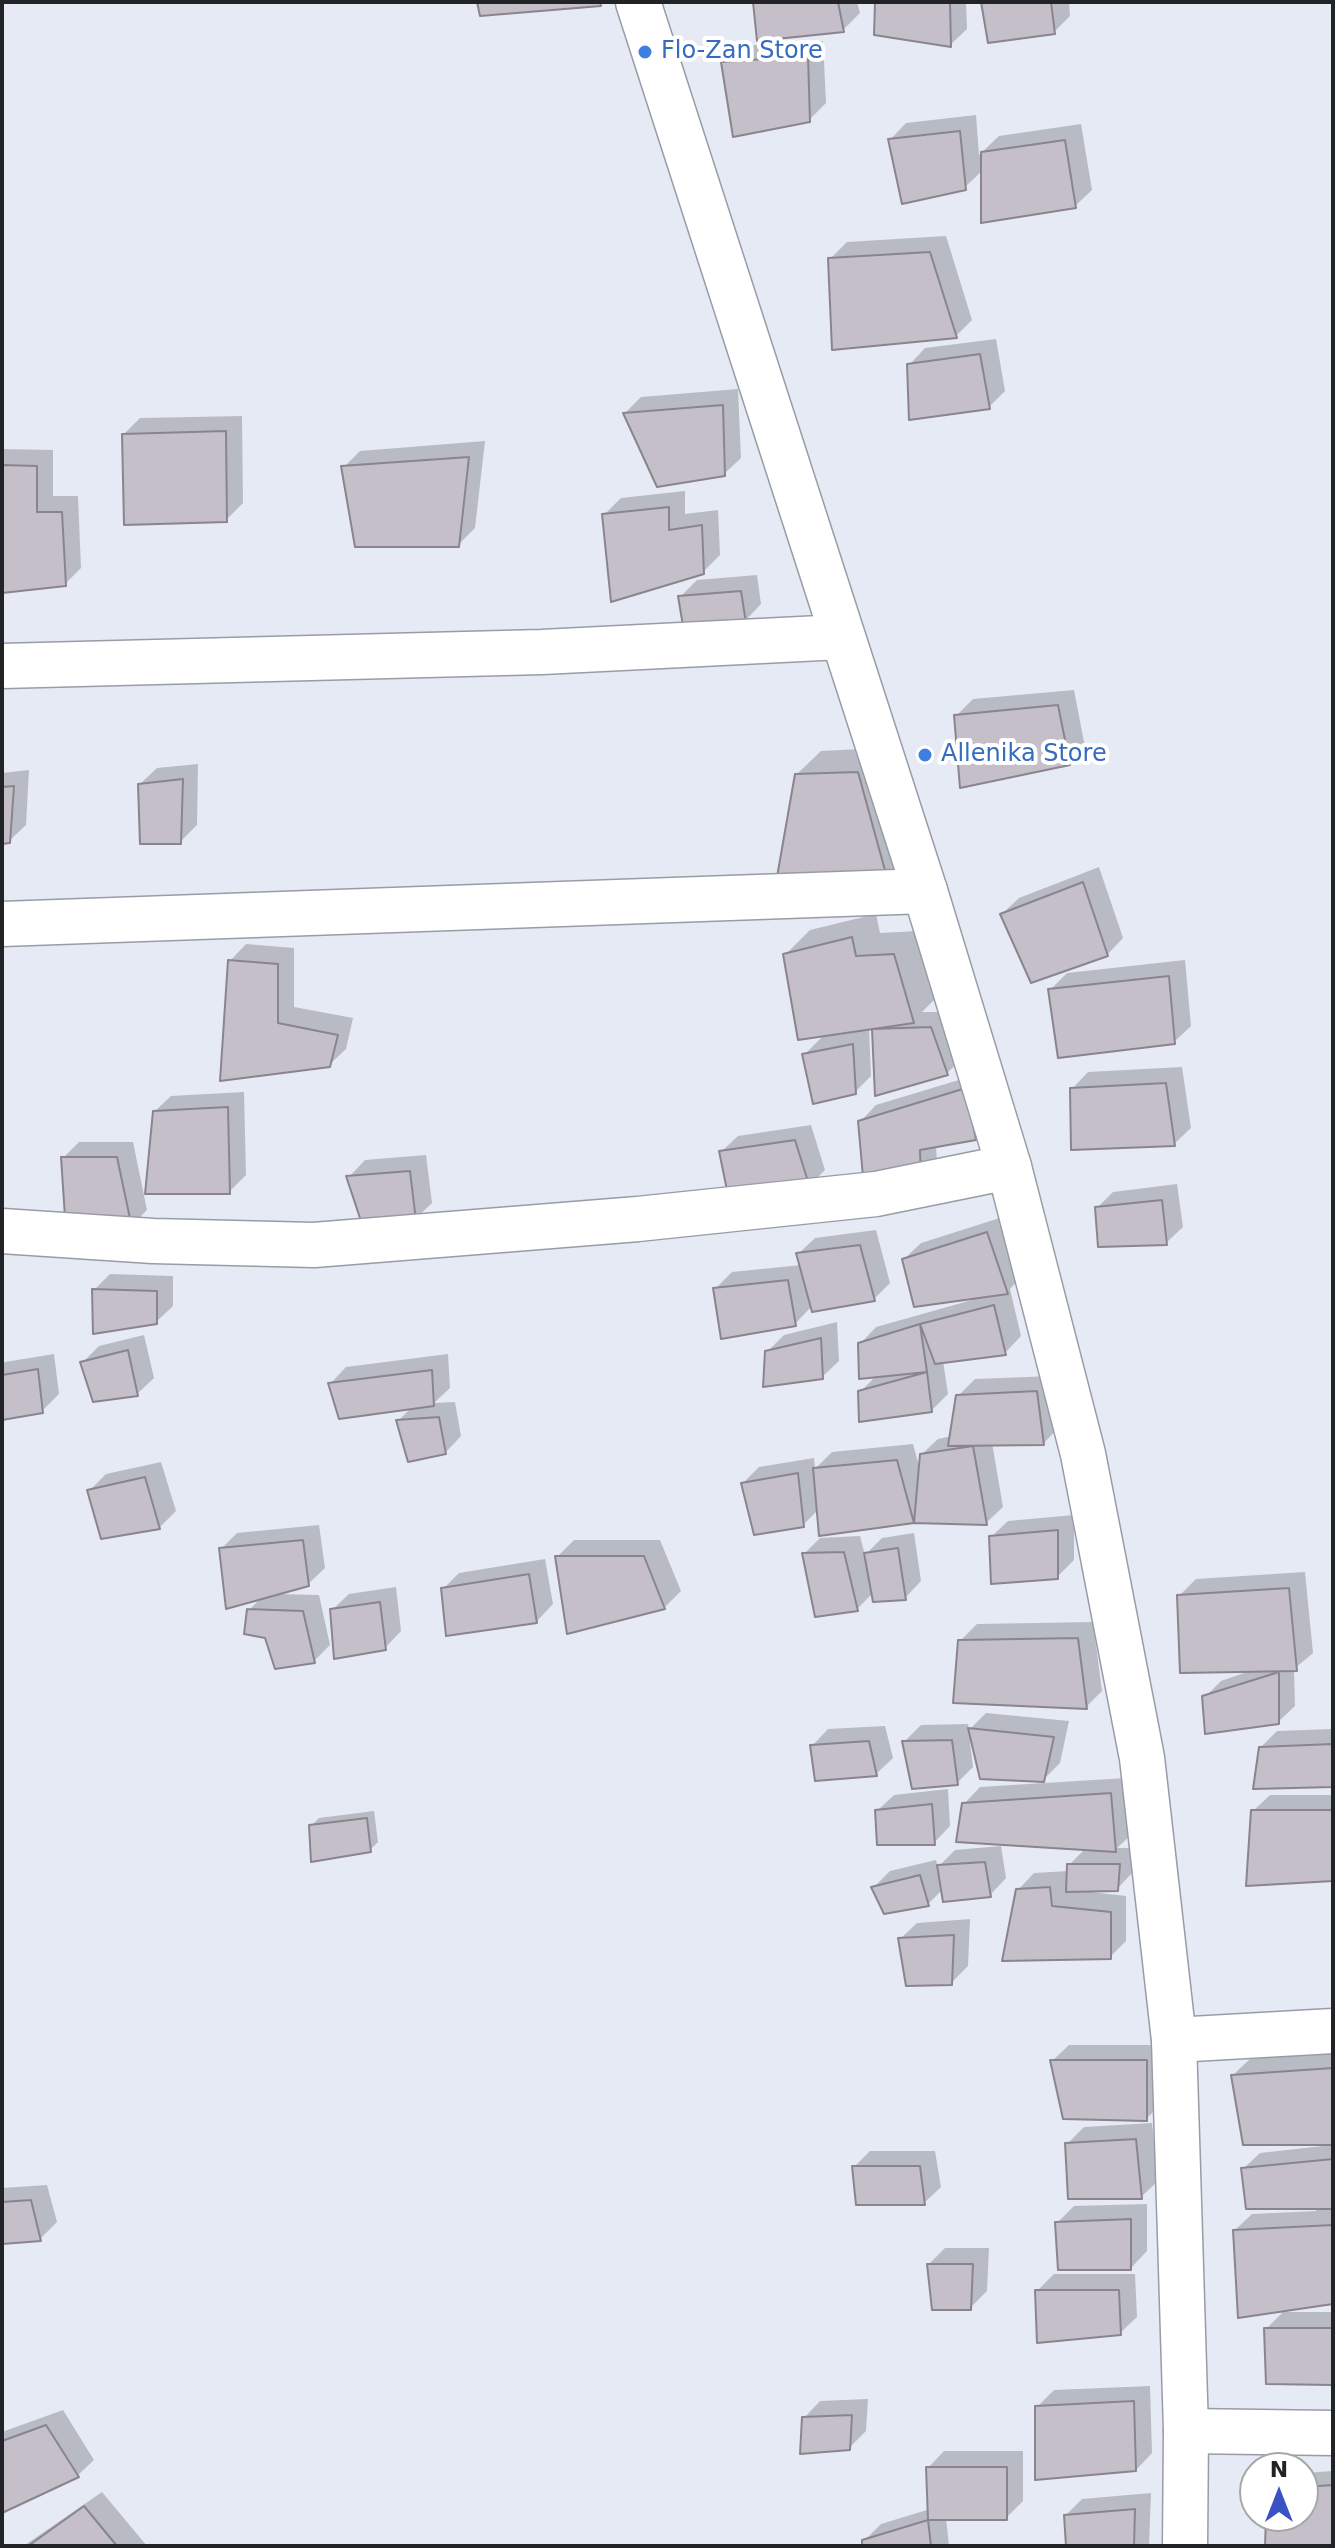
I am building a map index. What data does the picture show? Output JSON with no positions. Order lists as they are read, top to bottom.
{
  "places": ["Flo-Zan Store", "Allenika Store"],
  "north": "top"
}
